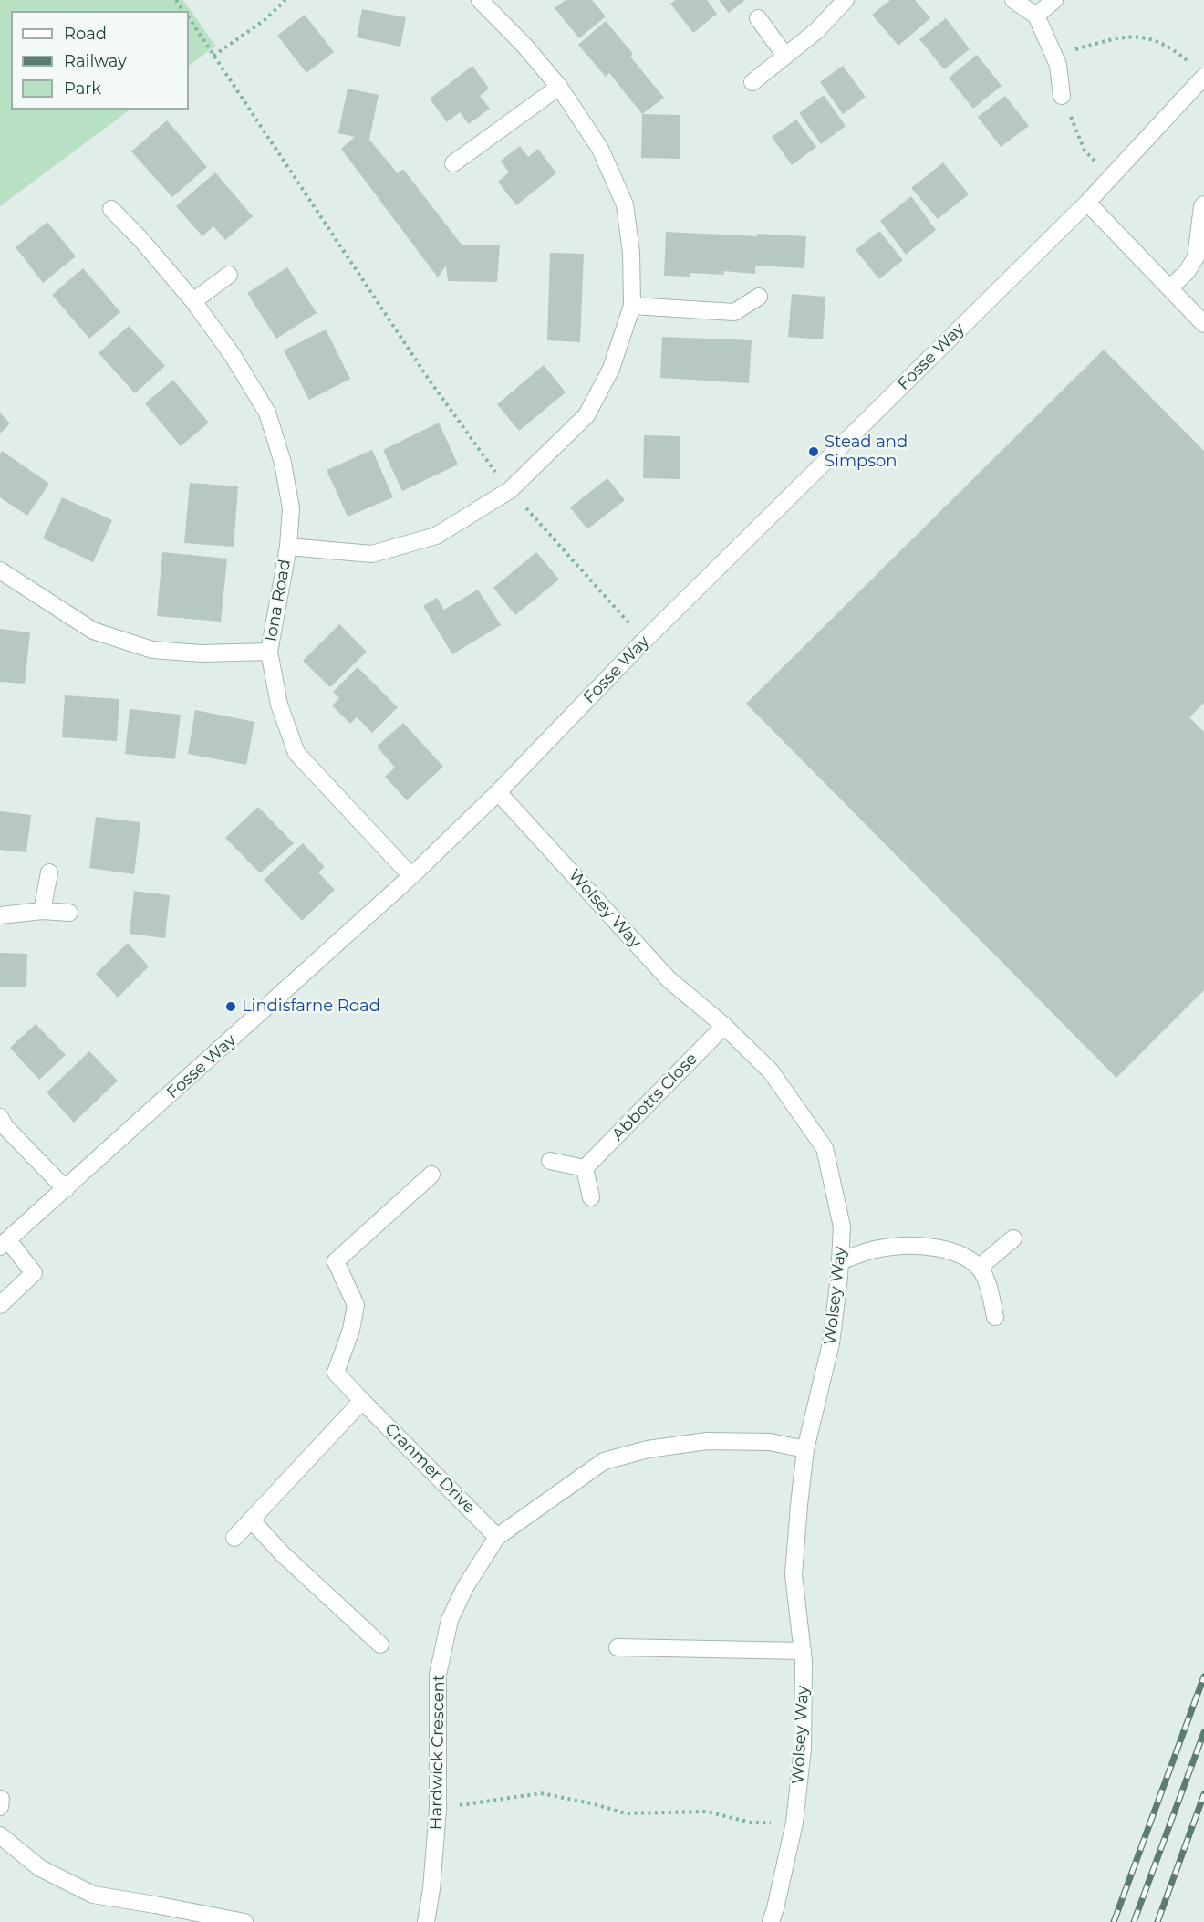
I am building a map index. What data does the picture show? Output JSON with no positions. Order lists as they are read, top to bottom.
{
  "streets": {
    "street": [
      "Fosse Way",
      "Iona Road",
      "Wolsey Way",
      "Abbotts Close",
      "Cranmer Drive",
      "Hardwick Crescent"
    ]
  },
  "crossings": [
    ["Fosse Way", "Iona Road"],
    ["Fosse Way", "Wolsey Way"],
    ["Wolsey Way", "Abbotts Close"],
    ["Wolsey Way", "Hardwick Crescent"],
    ["Cranmer Drive", "Hardwick Crescent"]
  ],
  "places": ["Stead and Simpson", "Lindisfarne Road"],
  "legend": ["Road", "Railway", "Park"]
}
